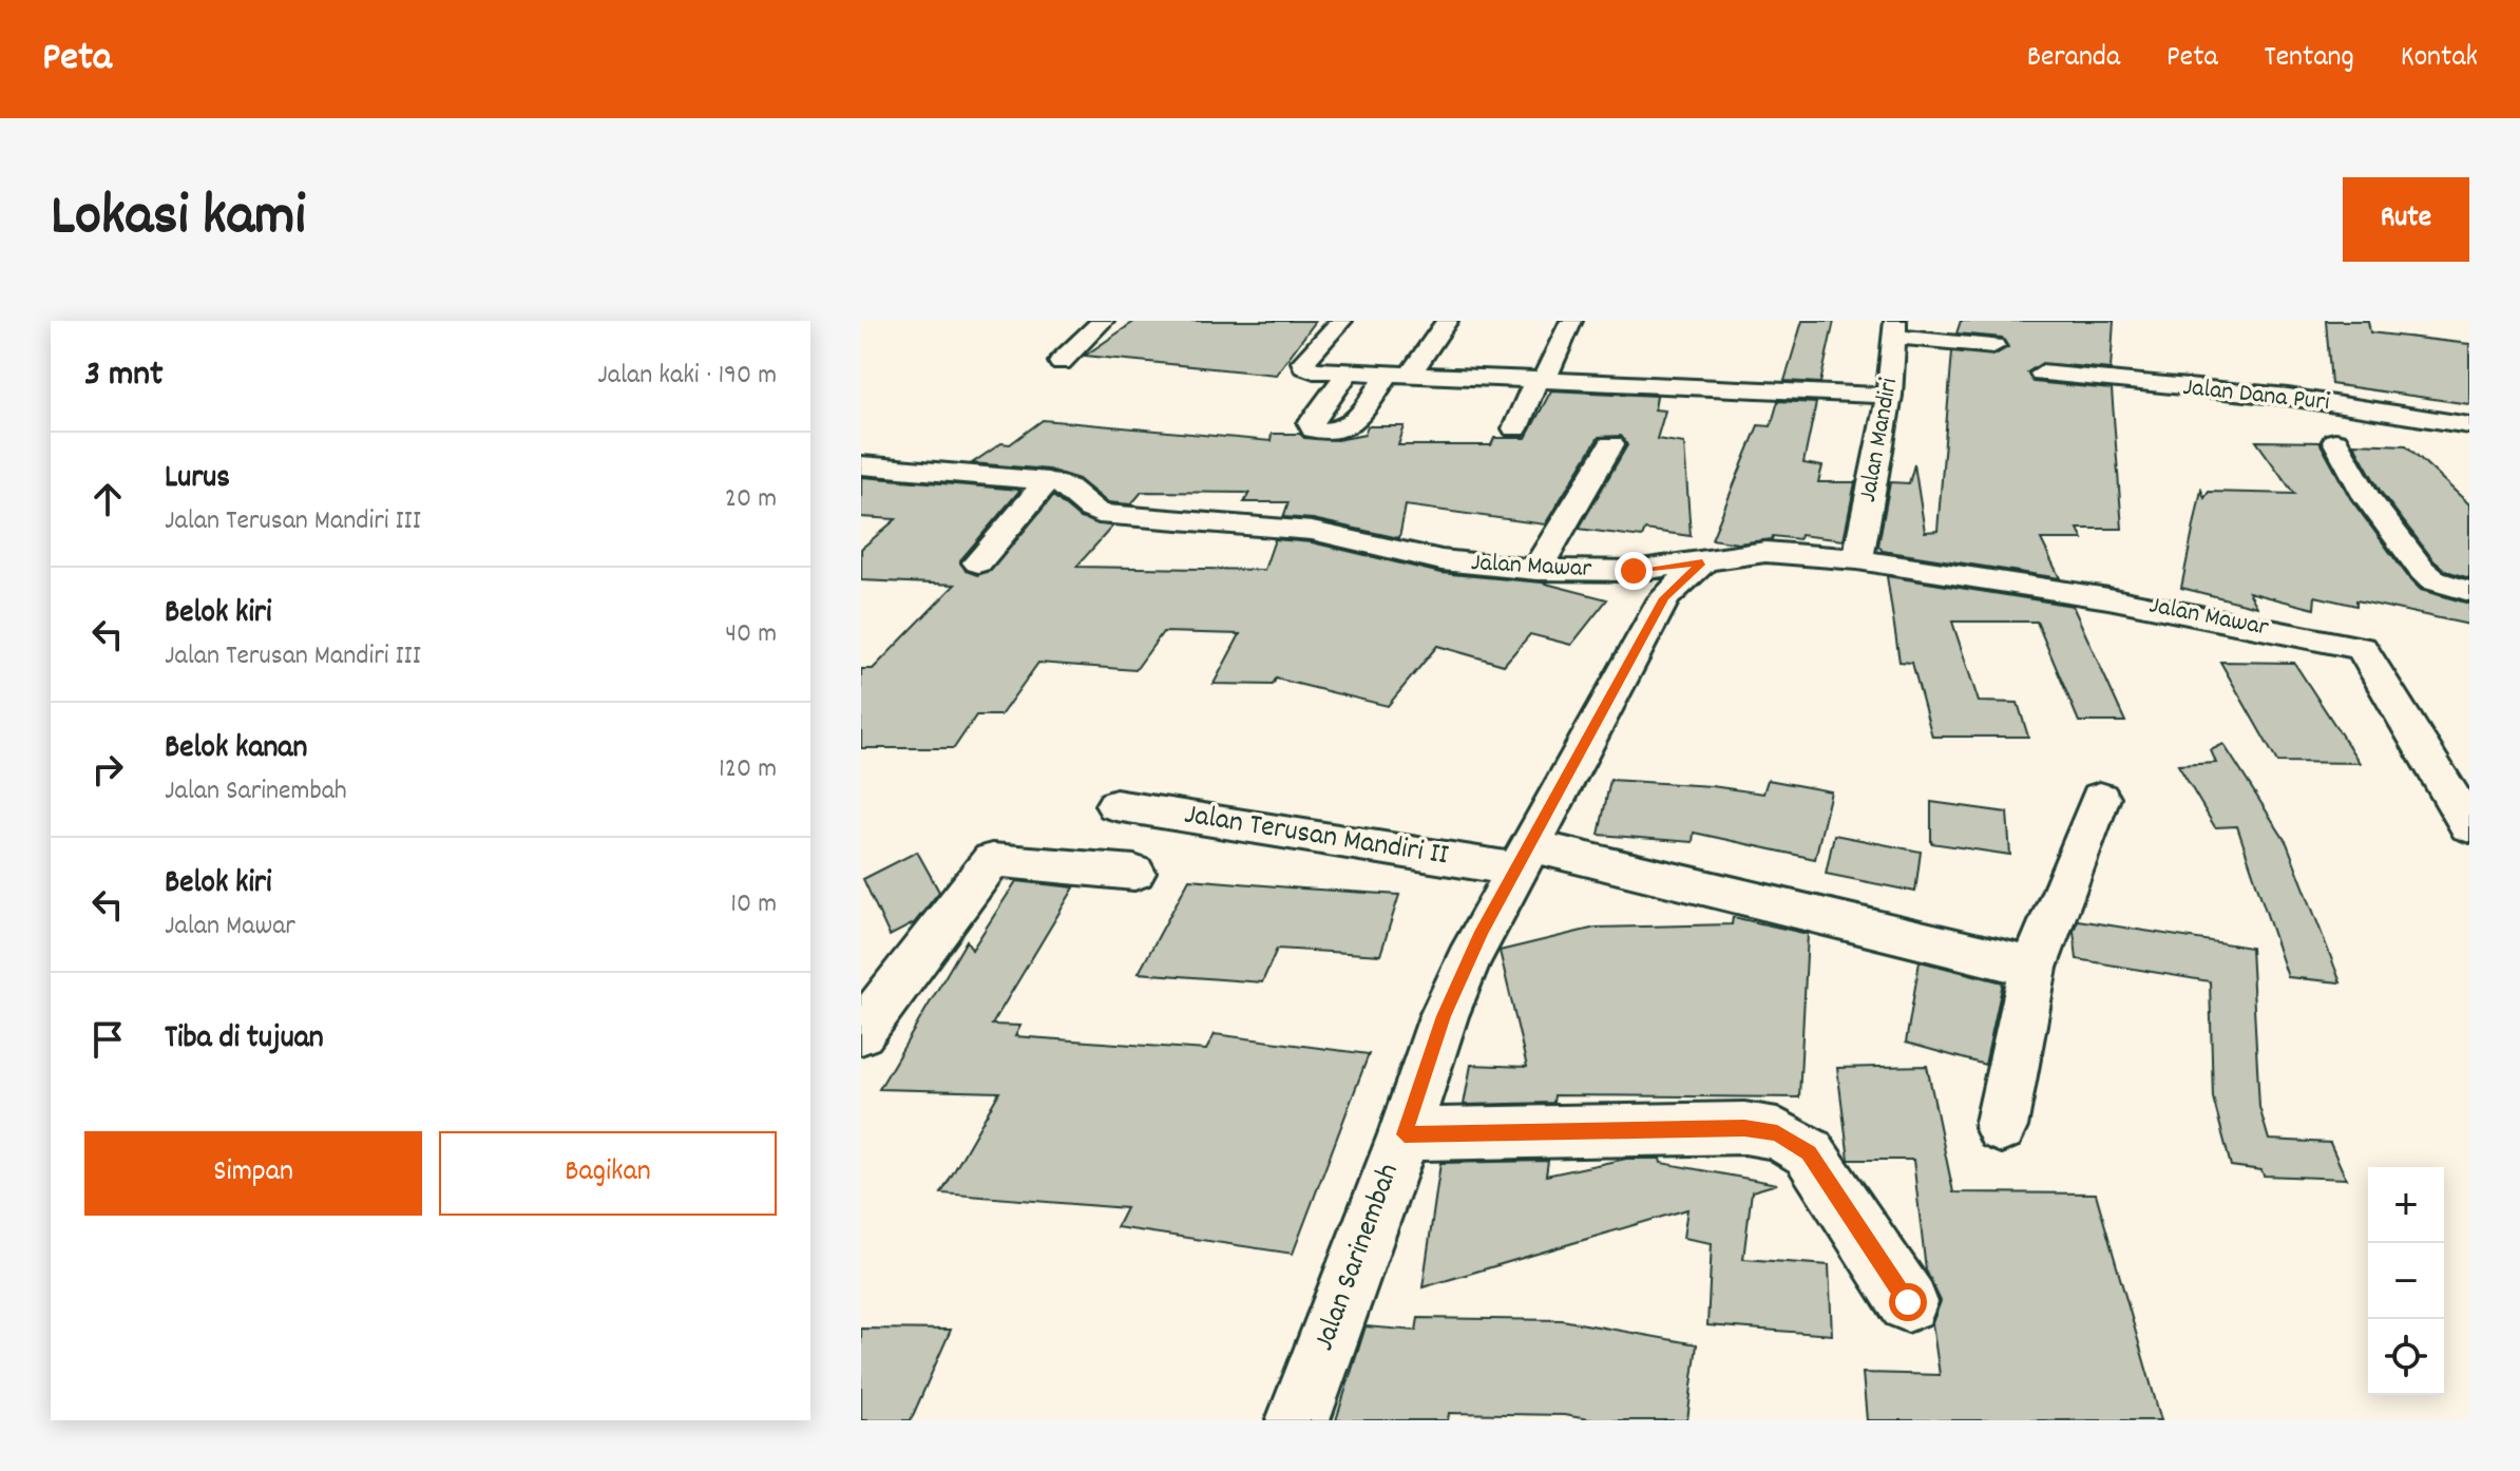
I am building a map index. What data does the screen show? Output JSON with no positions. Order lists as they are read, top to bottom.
{
  "streets": {
    "street": [
      "Jalan Dana Puri",
      "Jalan Mandiri",
      "Jalan Mawar",
      "Jalan Terusan Mandiri II",
      "Jalan Sarinembah"
    ]
  },
  "crossings": [
    ["Jalan Mandiri", "Jalan Mawar"],
    ["Jalan Mawar", "Jalan Sarinembah"],
    ["Jalan Terusan Mandiri II", "Jalan Sarinembah"]
  ],
  "page": {
    "header": "Peta",
    "nav": [
      "Beranda",
      "Peta",
      "Tentang",
      "Kontak"
    ],
    "title": "Lokasi kami",
    "buttons": [
      "Rute",
      ["Simpan", "Bagikan"]
    ],
    "heading": ["3 mnt", "Jalan kaki · 190 m"],
    "list": [
      ["Lurus", "Jalan Terusan Mandiri III", "20 m"],
      ["Belok kiri", "Jalan Terusan Mandiri III", "40 m"],
      ["Belok kanan", "Jalan Sarinembah", "120 m"],
      ["Belok kiri", "Jalan Mawar", "10 m"],
      "Tiba di tujuan"
    ],
    "map_buttons": ["+", "−"]
  }
}
